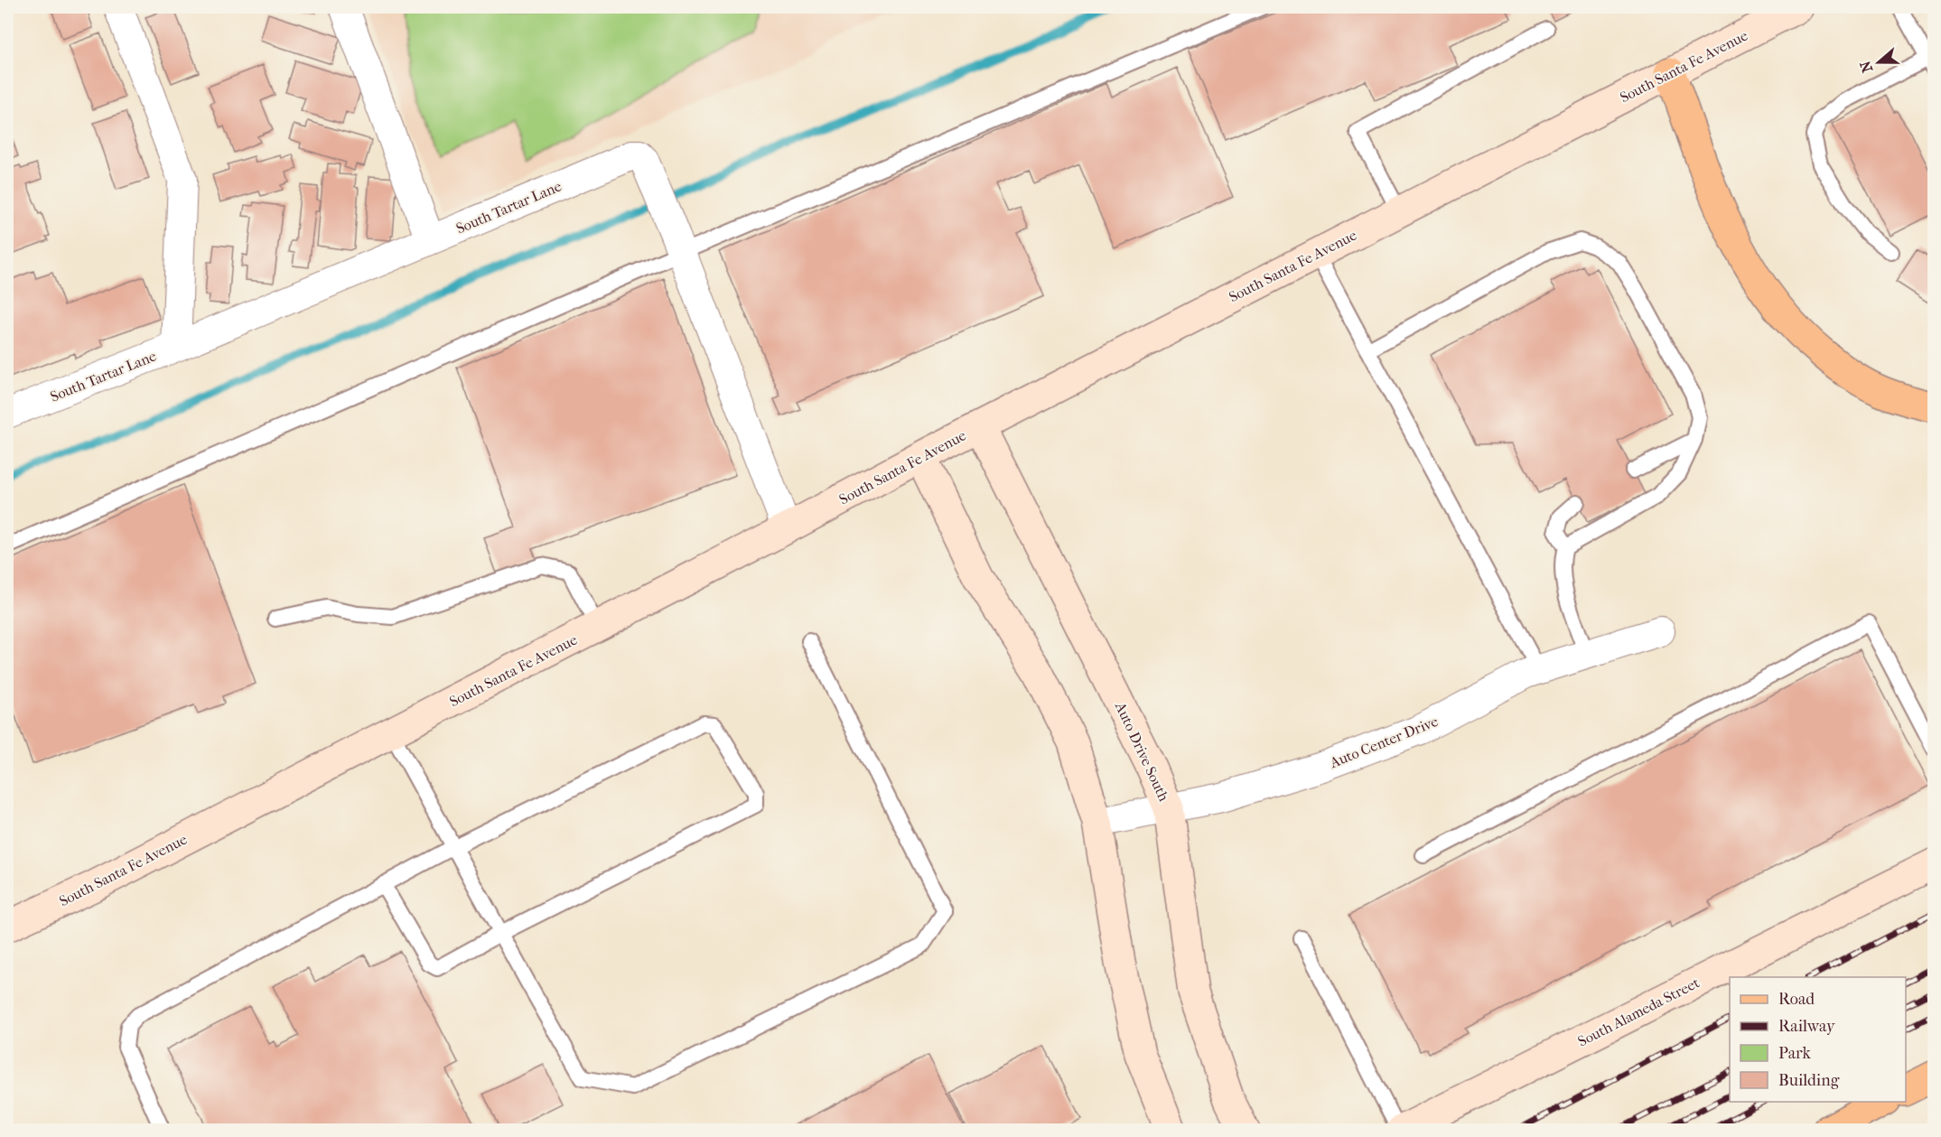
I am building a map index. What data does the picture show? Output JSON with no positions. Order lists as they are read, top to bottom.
{
  "streets": {
    "street": [
      "South Santa Fe Avenue",
      "South Tartar Lane",
      "Auto Center Drive",
      "Auto Drive South",
      "South Alameda Street"
    ]
  },
  "crossings": [
    ["South Santa Fe Avenue", "South Tartar Lane"],
    ["South Santa Fe Avenue", "Auto Drive South"],
    ["Auto Center Drive", "Auto Drive South"]
  ],
  "legend": [
    "Road",
    "Railway",
    "Park",
    "Building"
  ],
  "north": "left"
}
